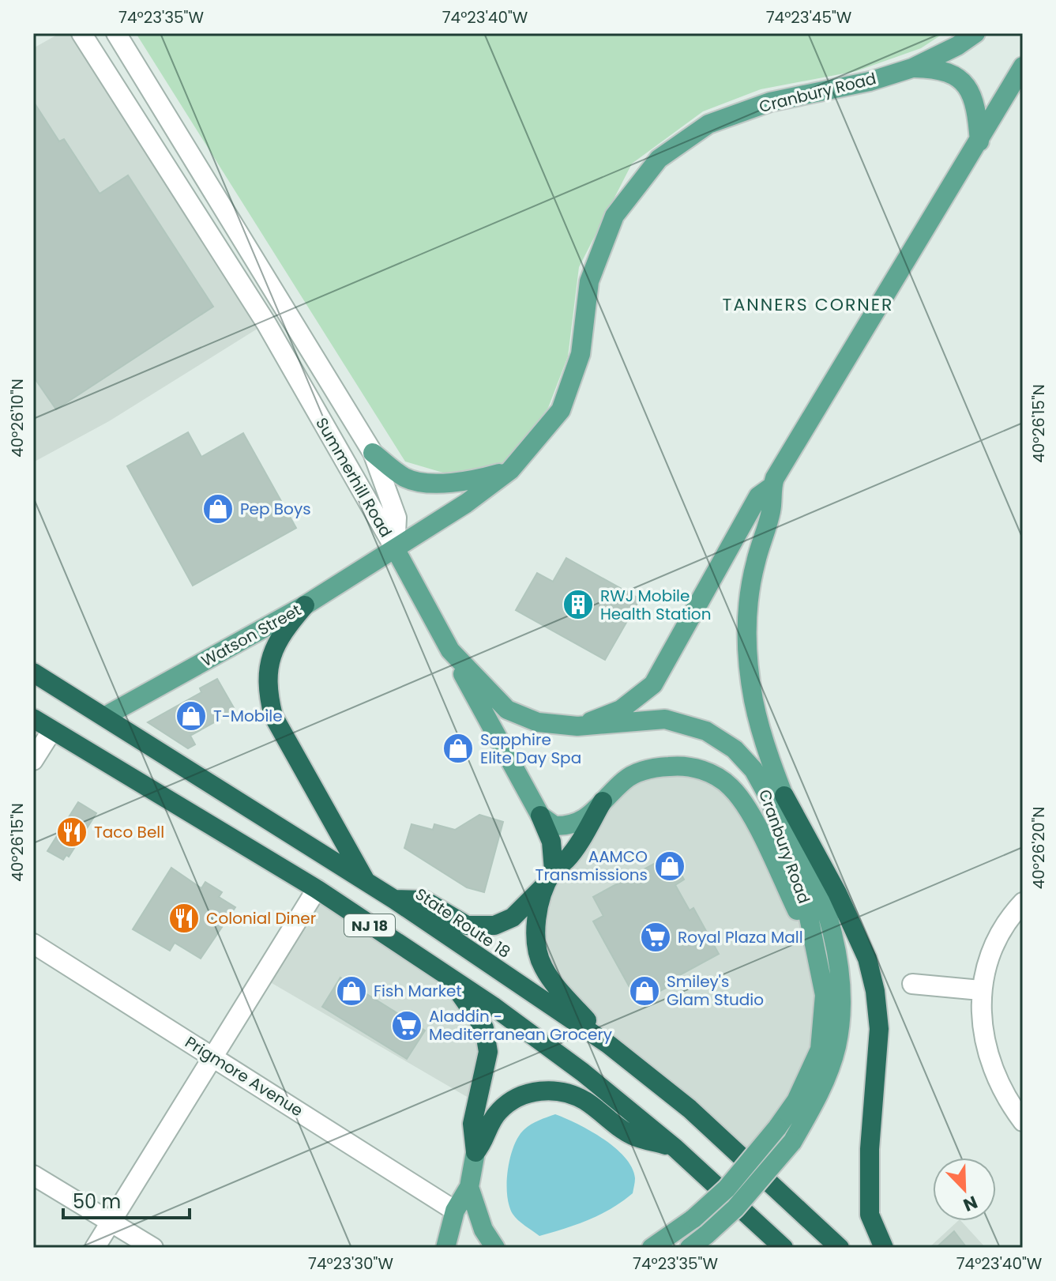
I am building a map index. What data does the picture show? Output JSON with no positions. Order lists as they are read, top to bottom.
{
  "streets": {
    "highway": ["State Route 18", "NJ 18"],
    "main road": ["Cranbury Road", "Watson Street"],
    "street": ["Summerhill Road", "Prigmore Avenue"]
  },
  "crossings": [
    ["Cranbury Road", "Summerhill Road"],
    ["Cranbury Road", "Watson Street"],
    ["Summerhill Road", "Watson Street"],
    ["Watson Street", "State Route 18"]
  ],
  "districts": ["TANNERS CORNER"],
  "places": {
    "shop": [
      "Pep Boys",
      "T-Mobile",
      "Sapphire Elite Day Spa",
      "AAMCO Transmissions",
      "Fish Market",
      "Smiley's Glam Studio"
    ],
    "building": ["RWJ Mobile Health Station"],
    "restaurant": ["Taco Bell", "Colonial Diner"],
    "supermarket": ["Royal Plaza Mall", "Aladdin - Mediterranean Grocery"]
  },
  "scale_bar": "50 m",
  "north": "bottom right",
  "coordinates": [
    "74°23'35\"W",
    "74°23'40\"W",
    "74°23'45\"W",
    "40°26'10\"N",
    "40°26'15\"N",
    "40°26'20\"N",
    "74°23'30\"W"
  ]
}
